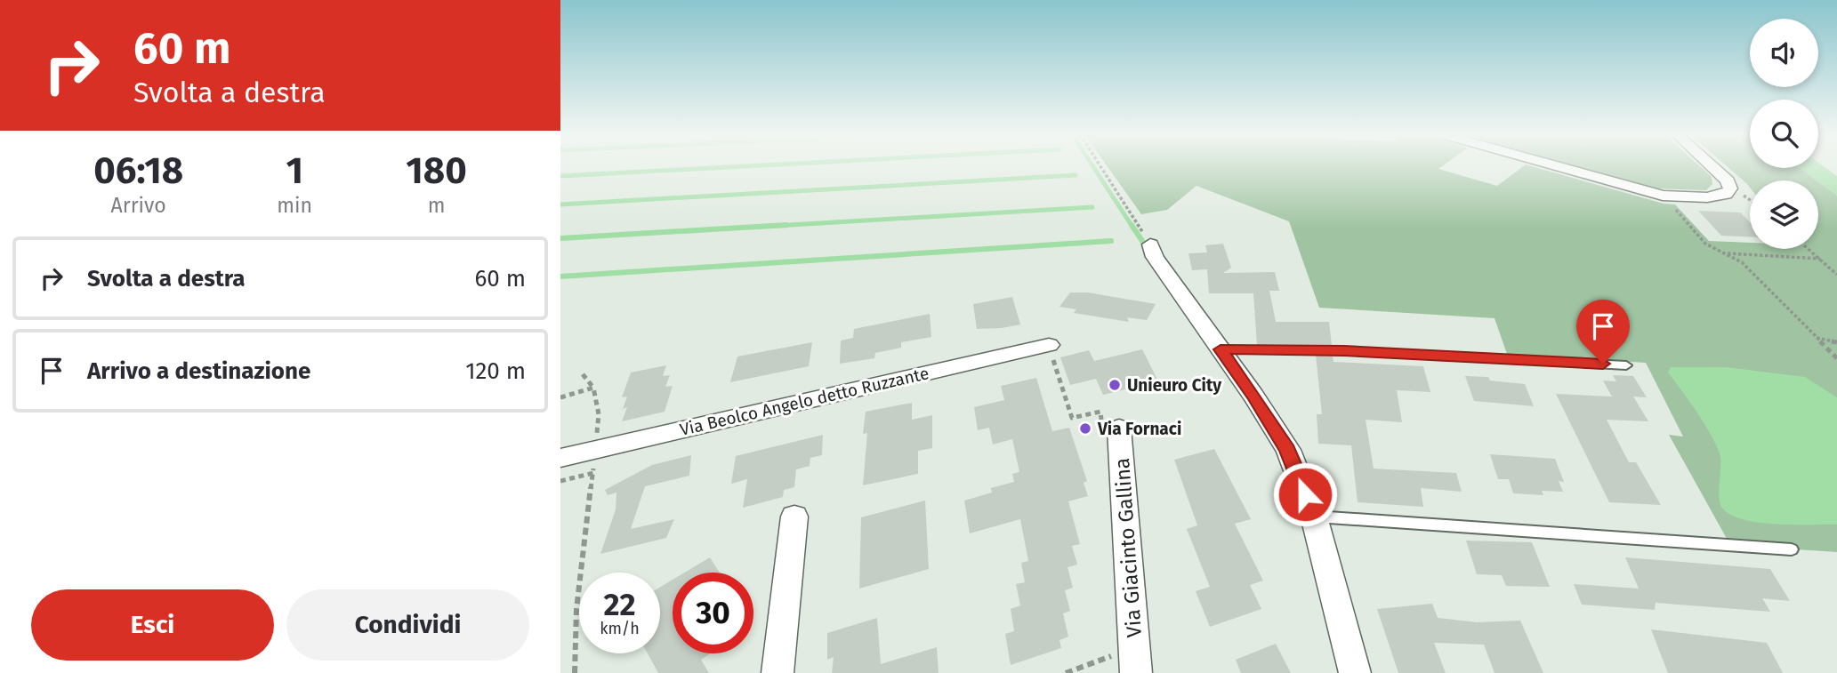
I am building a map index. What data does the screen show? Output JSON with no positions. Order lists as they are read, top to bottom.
{
  "streets": {
    "street": ["Via Beolco Angelo detto Ruzzante", "Via Giacinto Gallina"]
  },
  "places": ["Unieuro City", "Via Fornaci"],
  "page": {
    "turn": ["60 m", "Svolta a destra"],
    "eta": [
      "06:18",
      "Arrivo",
      "1",
      "min",
      "180",
      "m"
    ],
    "list": [
      {
        "name": "Svolta a destra",
        "value": "60 m"
      },
      {
        "name": "Arrivo a destinazione",
        "value": "120 m"
      }
    ],
    "speed": "22 km/h",
    "limit": "30",
    "buttons": ["Esci", "Condividi"]
  }
}
